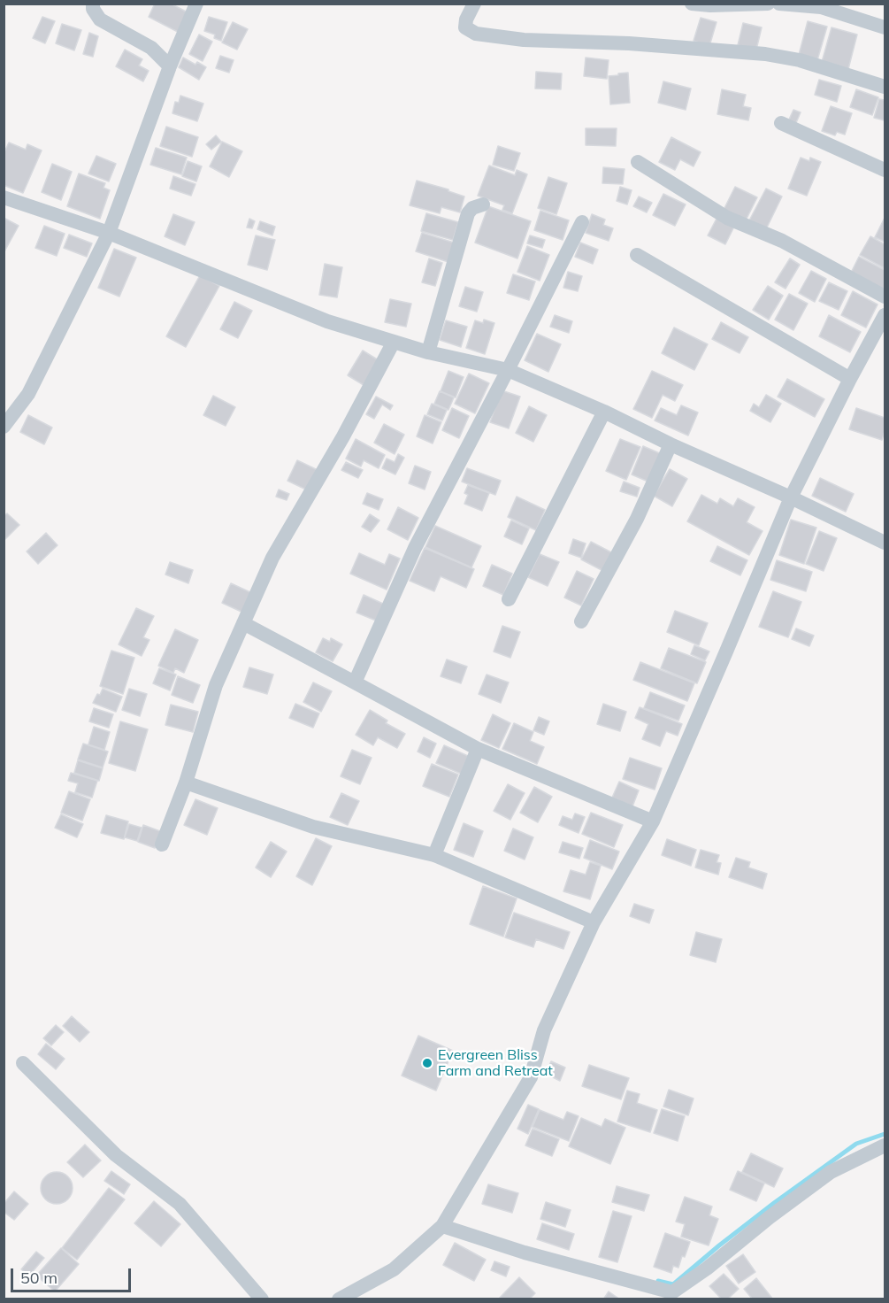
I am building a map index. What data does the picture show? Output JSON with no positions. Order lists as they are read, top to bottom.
{
  "places": ["Evergreen Bliss Farm and Retreat"],
  "scale_bar": "50 m"
}
